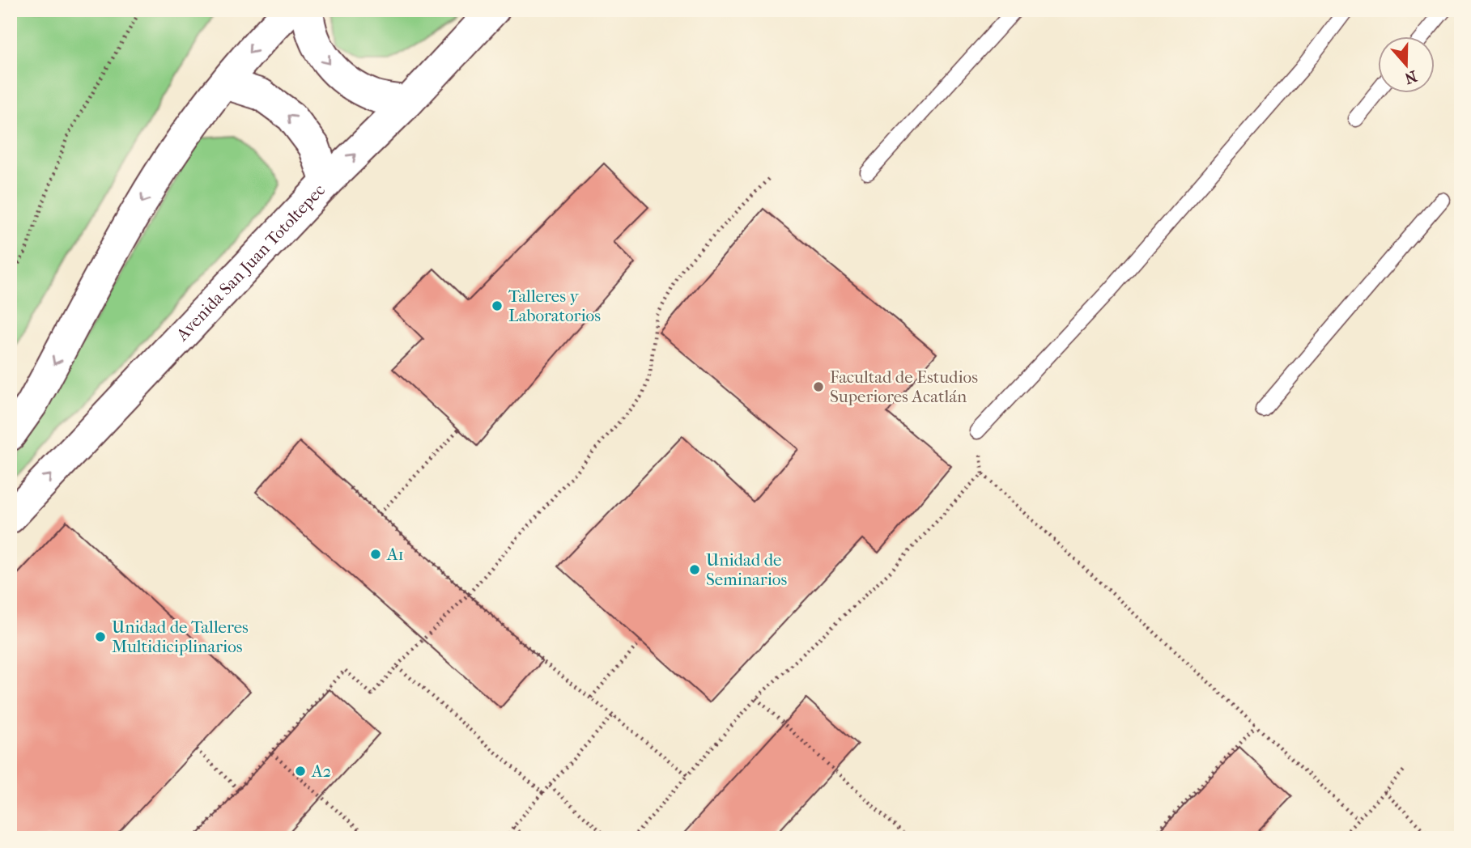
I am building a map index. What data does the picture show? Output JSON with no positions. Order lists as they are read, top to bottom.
{
  "streets": {
    "main road": ["Avenida San Juan Totoltepec"]
  },
  "places": [
    "Talleres y Laboratorios",
    "Facultad de Estudios Superiores Acatlán",
    "A1",
    "Unidad de Seminarios",
    "Unidad de Talleres Multidiciplinarios",
    "A2"
  ],
  "north": "bottom"
}
